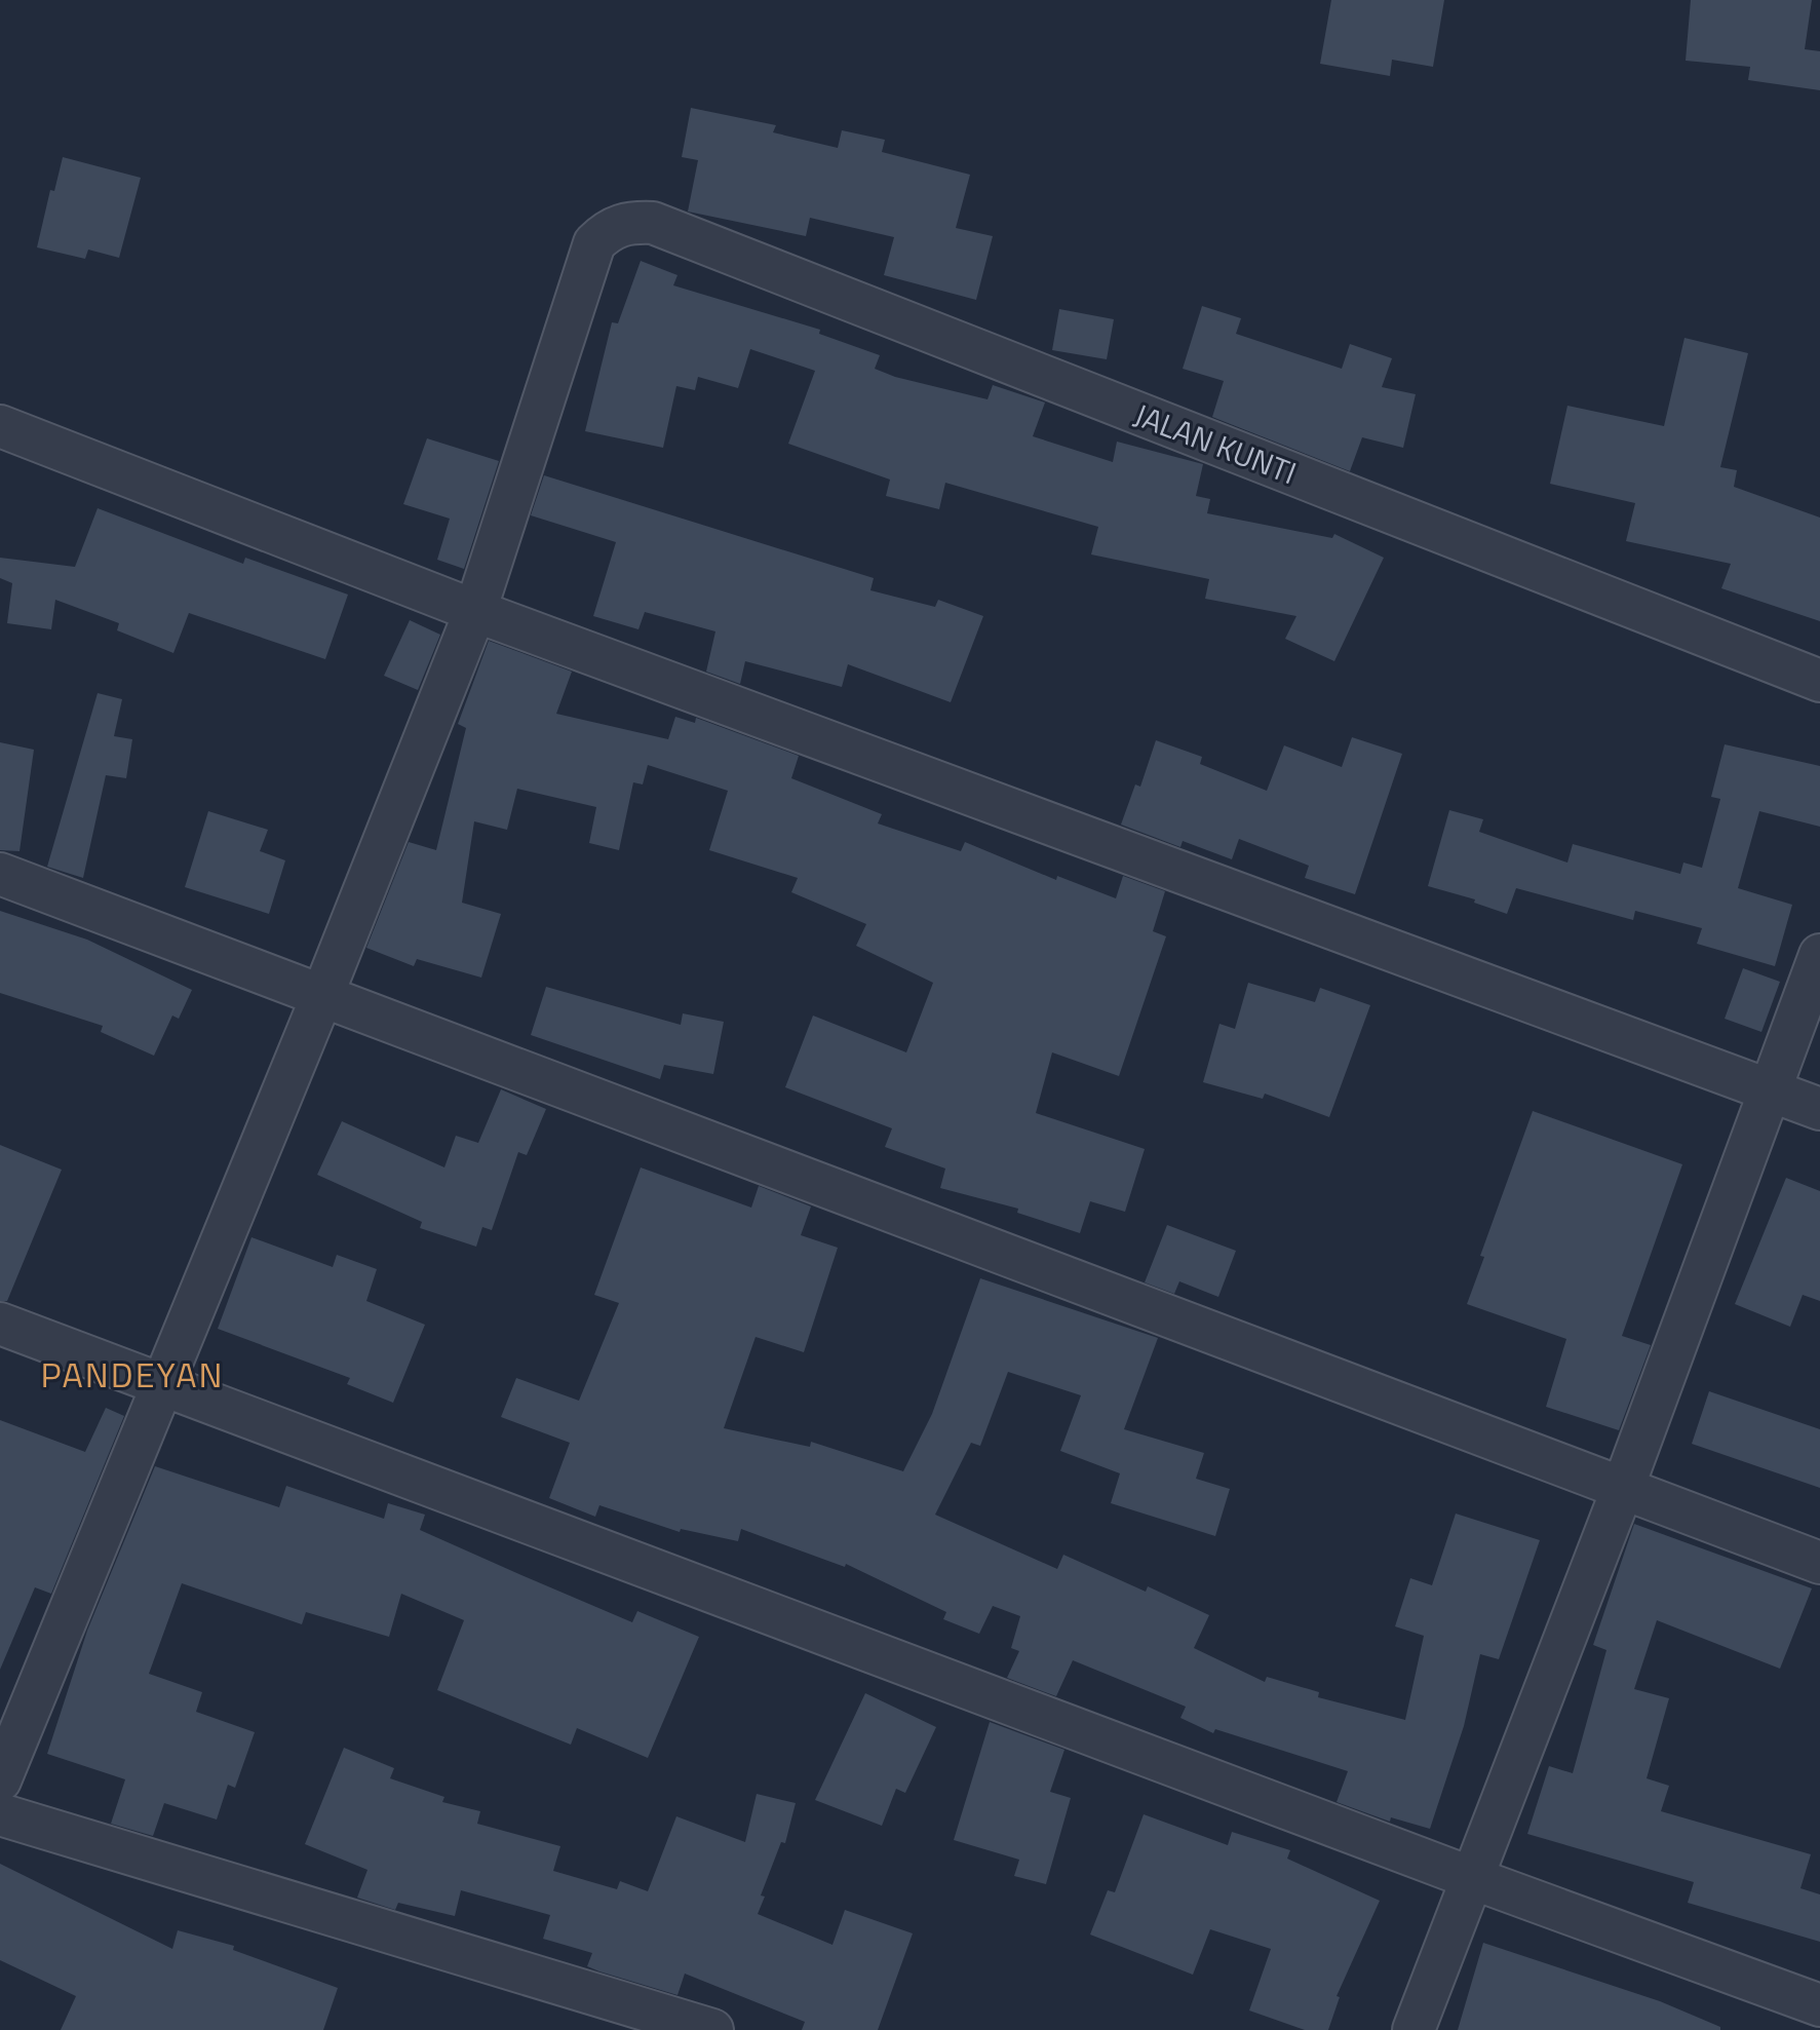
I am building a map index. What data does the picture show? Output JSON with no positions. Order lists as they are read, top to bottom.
{
  "streets": {
    "street": ["JALAN KUNTI"]
  },
  "districts": ["PANDEYAN"]
}
